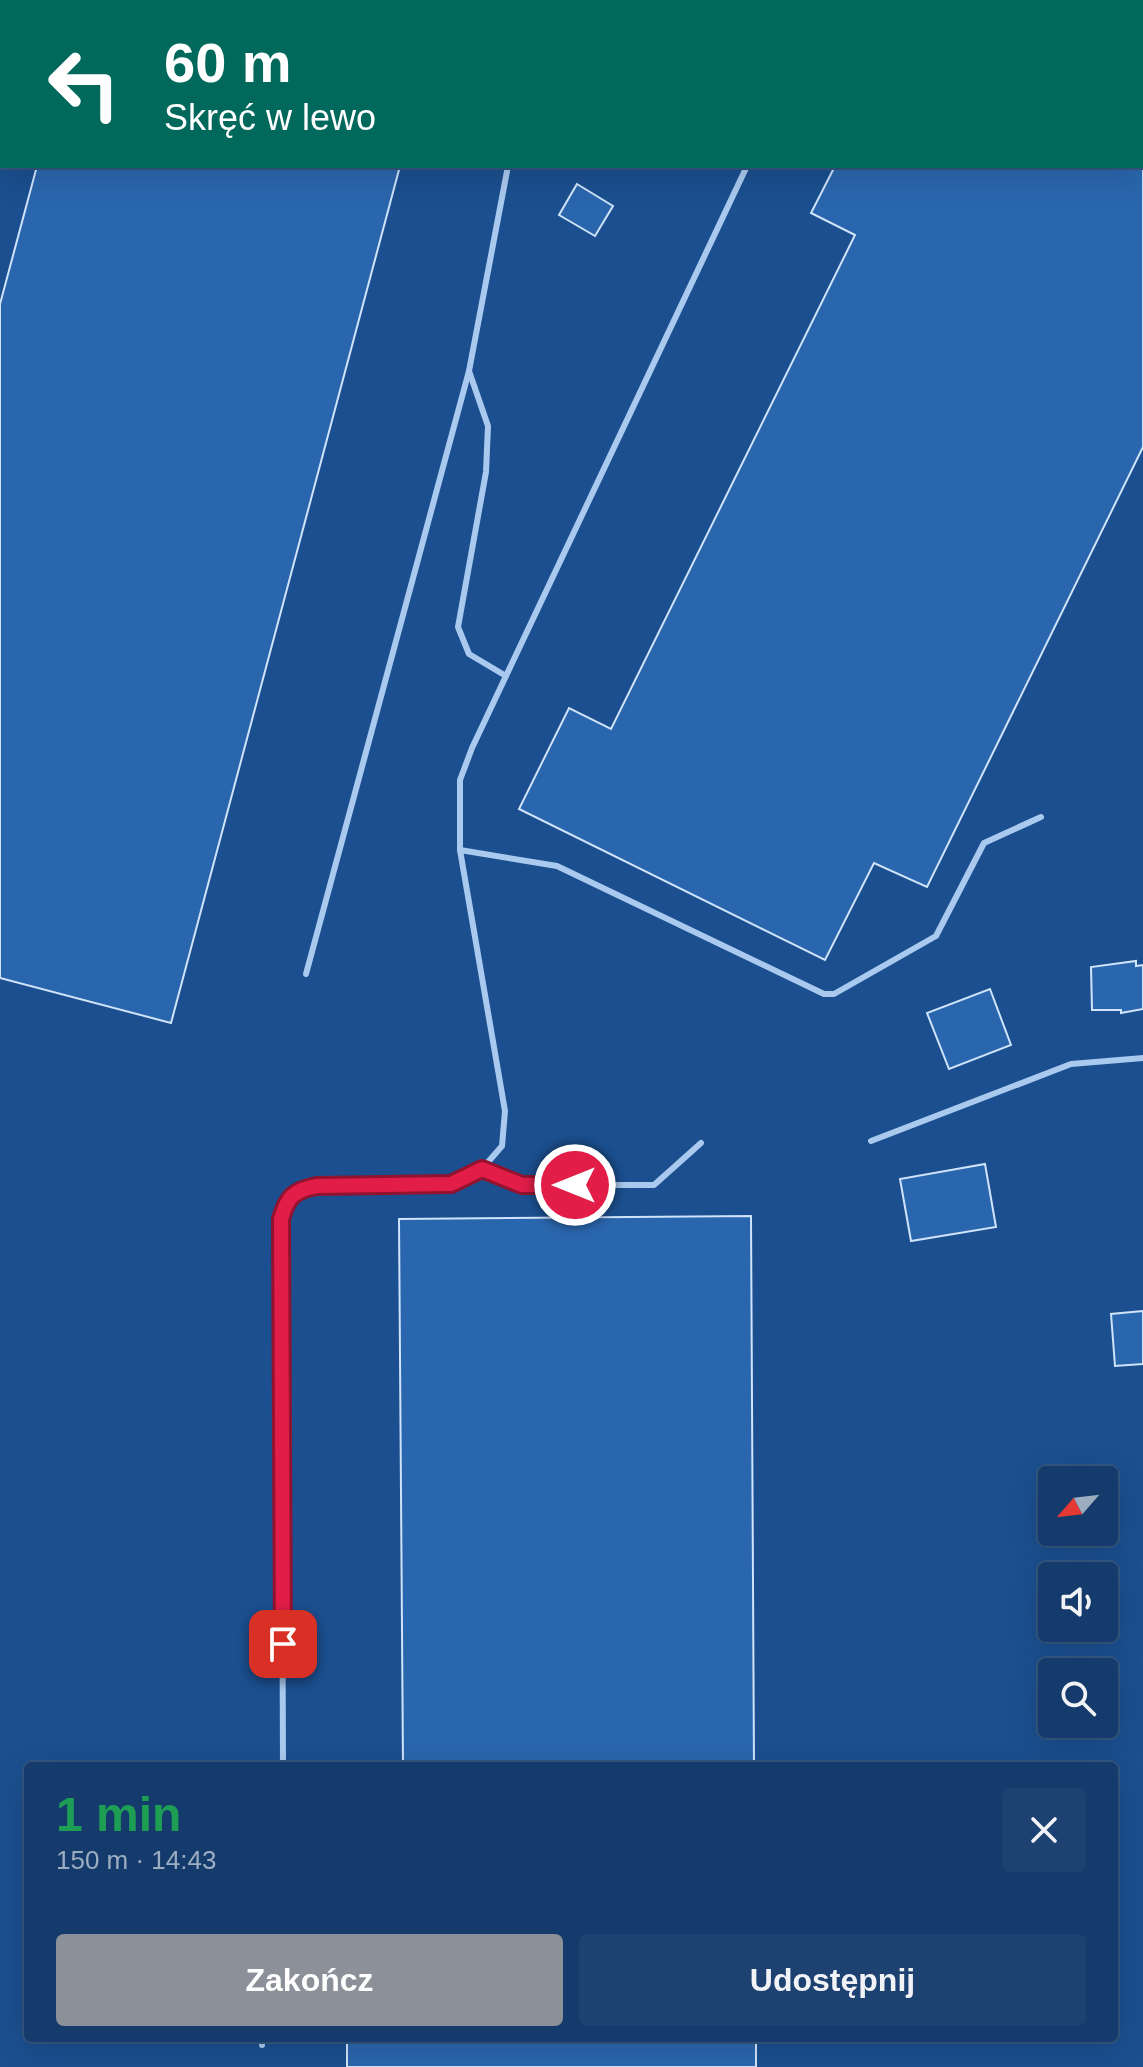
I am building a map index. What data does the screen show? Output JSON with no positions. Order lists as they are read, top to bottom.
{
  "north": "bottom left",
  "page": {
    "turn": ["60 m", "Skręć w lewo"],
    "heading": ["1 min", "150 m · 14:43"],
    "buttons": ["Zakończ", "Udostępnij"]
  }
}
